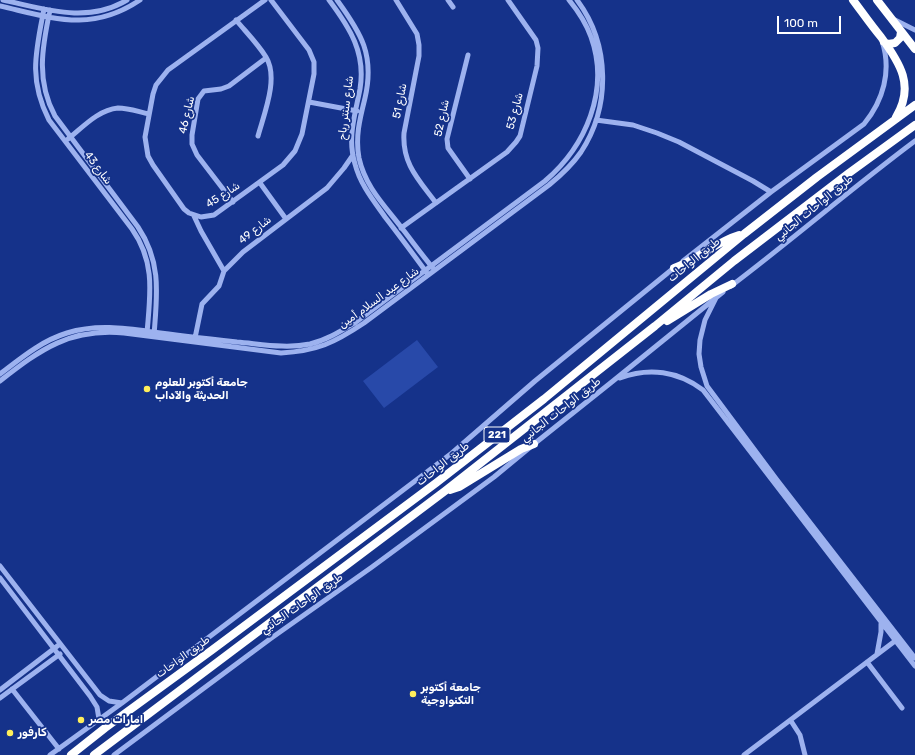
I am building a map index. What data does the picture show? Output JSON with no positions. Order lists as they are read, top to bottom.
{
  "streets": {
    "highway": ["طريق الواحات", "221"],
    "street": [
      "شارع 51",
      "شارع سنتر رباح",
      "شارع 53",
      "شارع 46",
      "شارع 52",
      "شارع 43",
      "شارع 45",
      "طريق الواحات الجانبي",
      "شارع 49",
      "شارع عبد السلام أمين"
    ]
  },
  "crossings": [
    ["شارع 51", "شارع 53"],
    ["شارع سنتر رباح", "شارع 53"],
    ["شارع سنتر رباح", "شارع 49"],
    ["شارع سنتر رباح", "شارع عبد السلام أمين"],
    ["شارع 53", "شارع 52"],
    ["شارع 46", "شارع 45"],
    ["شارع 43", "شارع عبد السلام أمين"],
    ["شارع 49", "شارع عبد السلام أمين"]
  ],
  "places": [
    "جامعة أكتوبر للعلوم الحديثة والآداب",
    "جامعة أكتوبر التكنواوجية",
    "امارات مصر",
    "كارفور"
  ],
  "scale_bar": "100 m"
}
